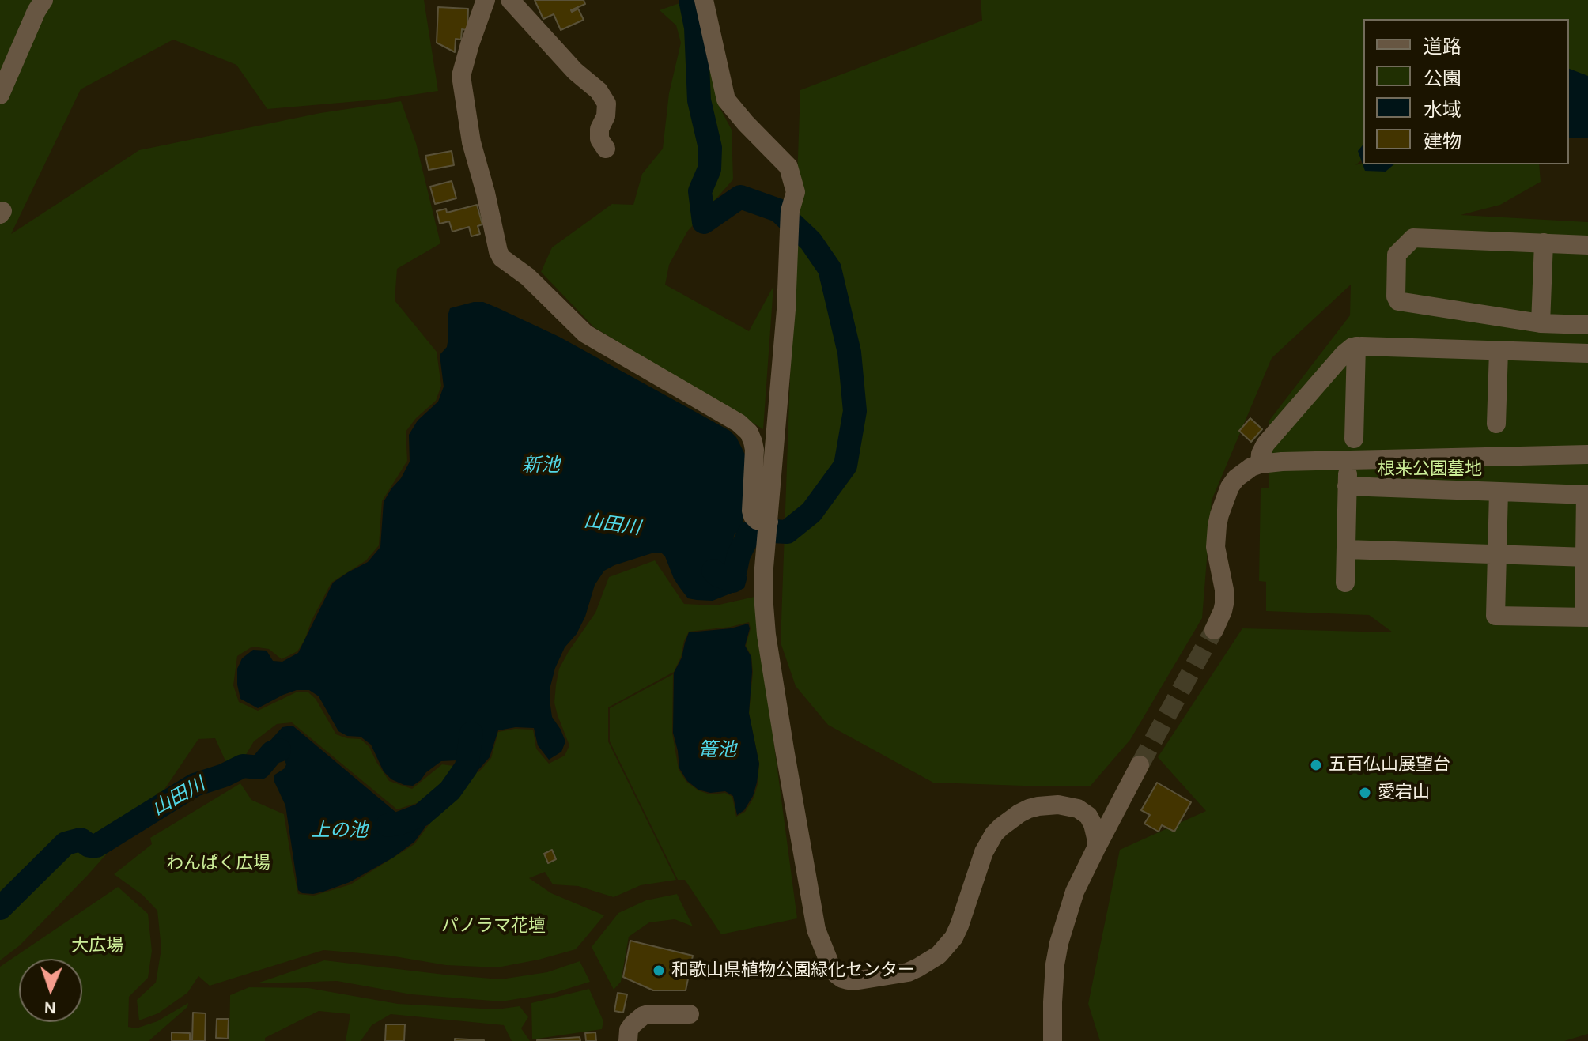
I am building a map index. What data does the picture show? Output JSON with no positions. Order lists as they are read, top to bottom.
{
  "water": [
    "新池",
    "山田川",
    "篭池",
    "上の池"
  ],
  "parks": [
    "根来公園墓地",
    "わんぱく広場",
    "パノラマ花壇",
    "大広場"
  ],
  "places": ["五百仏山展望台", "愛宕山", "和歌山県植物公園緑化センター"],
  "legend": [
    "道路",
    "公園",
    "水域",
    "建物"
  ],
  "north": "bottom"
}
